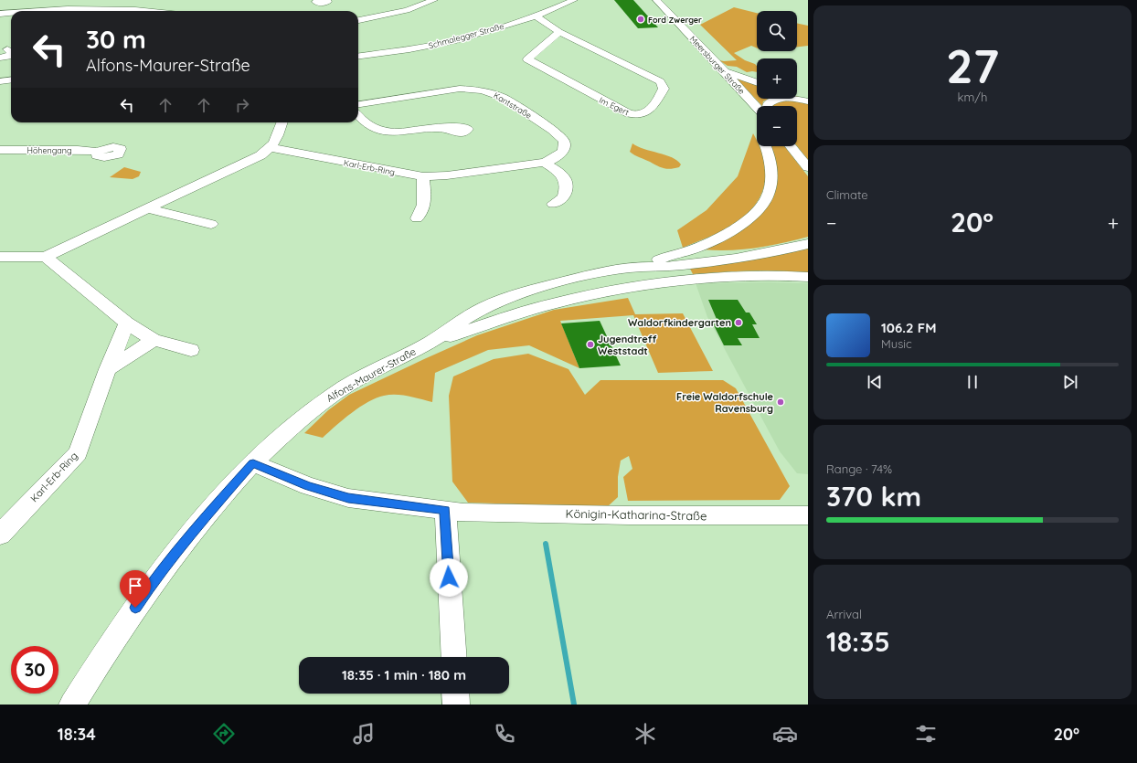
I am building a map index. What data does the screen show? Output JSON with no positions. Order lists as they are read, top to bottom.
{
  "streets": {
    "street": [
      "Schmalegger Straße",
      "Meersburger Straße",
      "Kantstraße",
      "Im Egert",
      "Höhengang",
      "Karl-Erb-Ring",
      "Alfons-Maurer-Straße",
      "Königin-Katharina-Straße"
    ]
  },
  "crossings": [
    ["Schmalegger Straße", "Im Egert"],
    ["Kantstraße", "Karl-Erb-Ring"]
  ],
  "places": [
    "Ford Zwerger",
    "Waldorfkindergarten",
    "Jugendtreff Weststadt",
    "Freie Waldorfschule Ravensburg"
  ],
  "page": {
    "tile": [
      ["27", "km/h"],
      "Climate",
      ["Range · 74%", "370 km"],
      ["Arrival", "18:35"]
    ],
    "map_buttons": ["+", "−"],
    "turn": ["30 m", "Alfons-Maurer-Straße"],
    "heat": ["−", "20°", "+"],
    "song": ["106.2 FM", "Music"],
    "limit": "30",
    "trip": "18:35 · 1 min · 180 m",
    "tabs": ["18:34", "20°"]
  }
}
